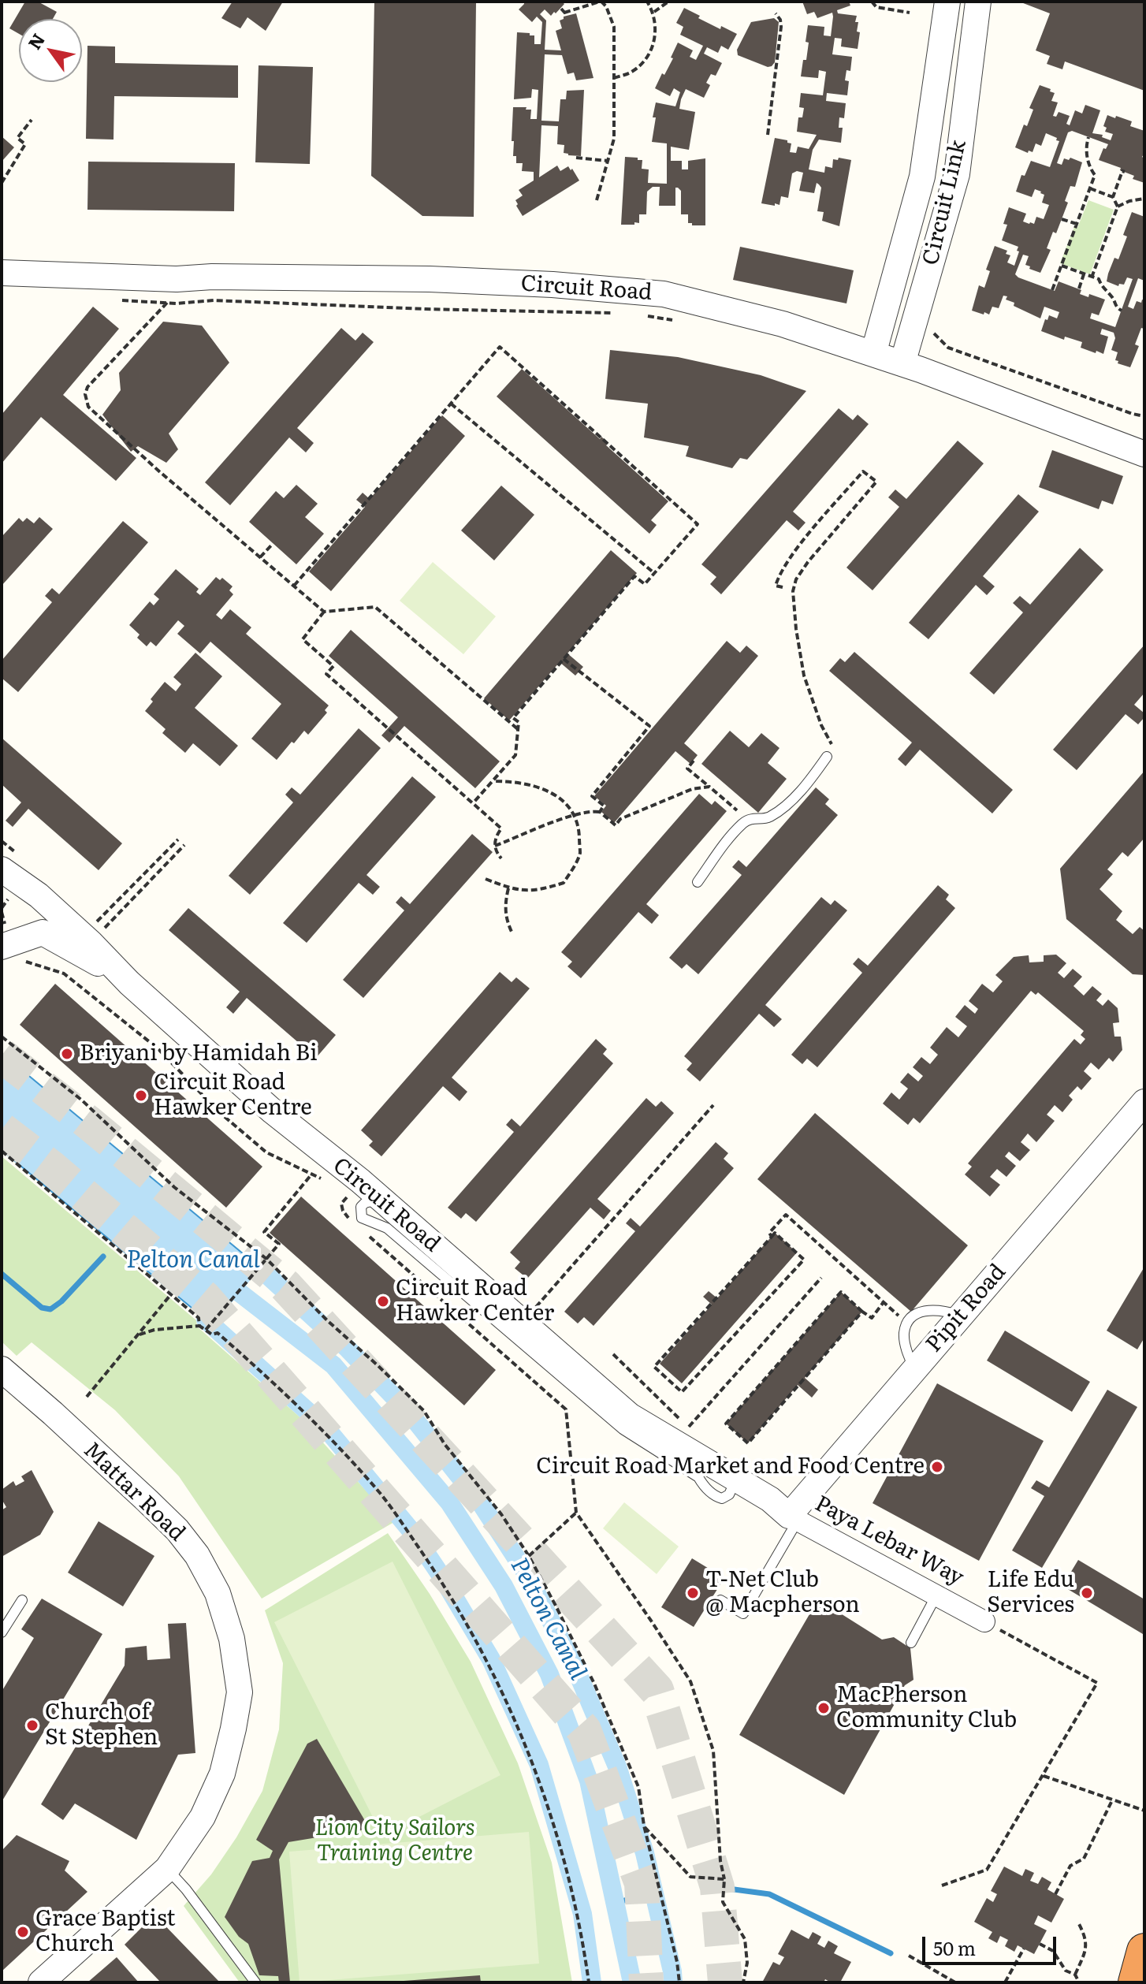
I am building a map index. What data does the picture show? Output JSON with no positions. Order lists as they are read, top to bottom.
{
  "streets": {
    "street": [
      "Circuit Link",
      "Circuit Road",
      "Pipit Road",
      "Mattar Road",
      "Paya Lebar Way"
    ]
  },
  "crossings": [
    ["Circuit Link", "Circuit Road"],
    ["Circuit Road", "Pipit Road"],
    ["Circuit Road", "Paya Lebar Way"],
    ["Pipit Road", "Paya Lebar Way"]
  ],
  "water": ["Pelton Canal"],
  "parks": ["Lion City Sailors Training Centre"],
  "places": [
    "Briyani by Hamidah Bi",
    "Circuit Road Hawker Centre",
    "Circuit Road Hawker Center",
    "Circuit Road Market and Food Centre",
    "T-Net Club @ Macpherson",
    "Life Edu Services",
    "MacPherson Community Club",
    "Church of St Stephen",
    "Grace Baptist Church"
  ],
  "scale_bar": "50 m",
  "north": "top left"
}
